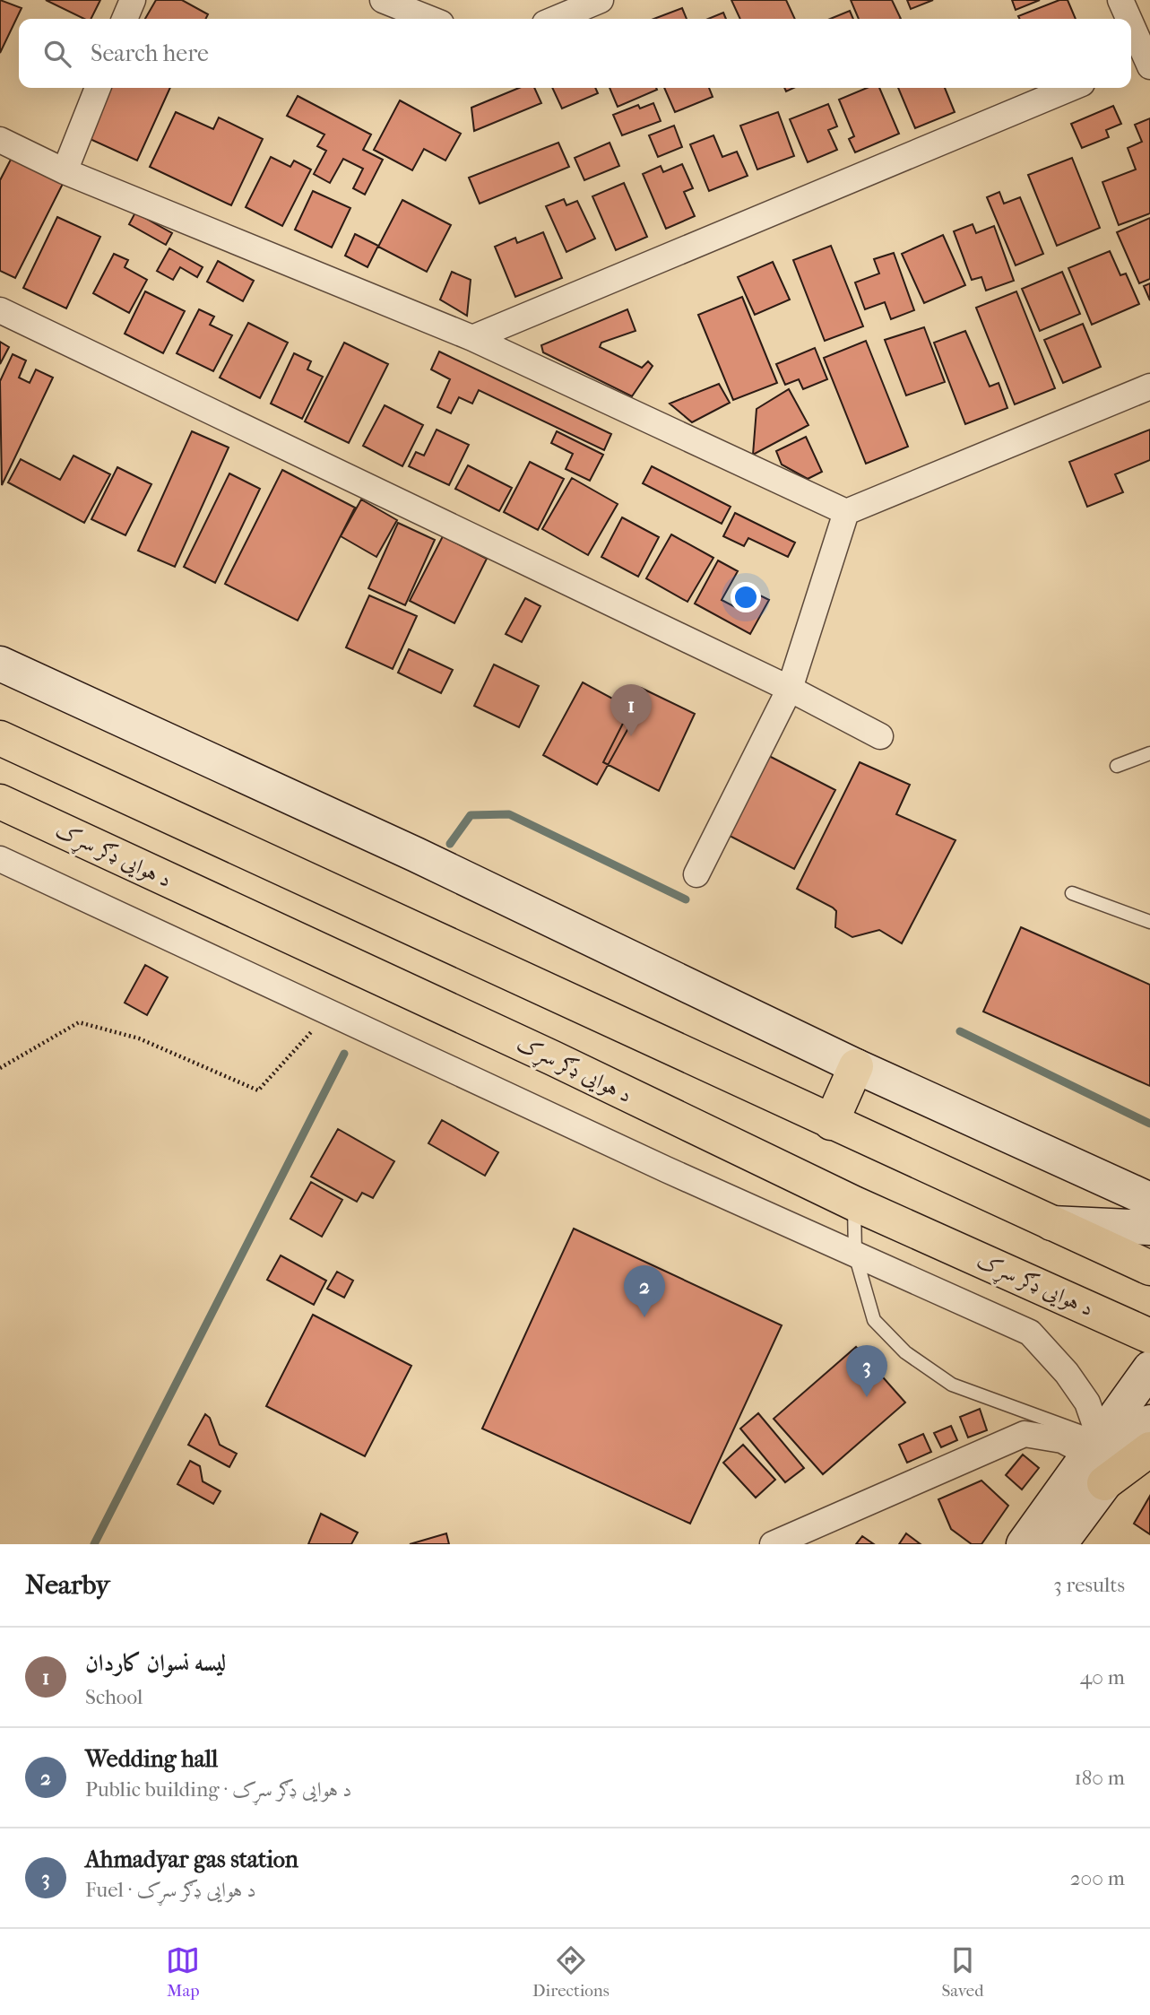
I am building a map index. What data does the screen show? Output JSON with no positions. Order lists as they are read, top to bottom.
{
  "streets": {
    "main road": ["د هوایی ډګر سړک"]
  },
  "page": {
    "search": "Search here",
    "pins": ["1", "2", "3"],
    "heading": ["Nearby", "3 results"],
    "list": [
      {
        "mark": "1",
        "name": "لیسه نسوان کاردان",
        "note": "School",
        "value": "40 m"
      },
      {
        "mark": "2",
        "name": "Wedding hall",
        "note": "Public building · د هوایی ډګر سړک",
        "value": "180 m"
      },
      {
        "mark": "3",
        "name": "Ahmadyar gas station",
        "note": "Fuel · د هوایی ډګر سړک",
        "value": "200 m"
      }
    ],
    "nav": ["Map", "Directions", "Saved"]
  }
}
